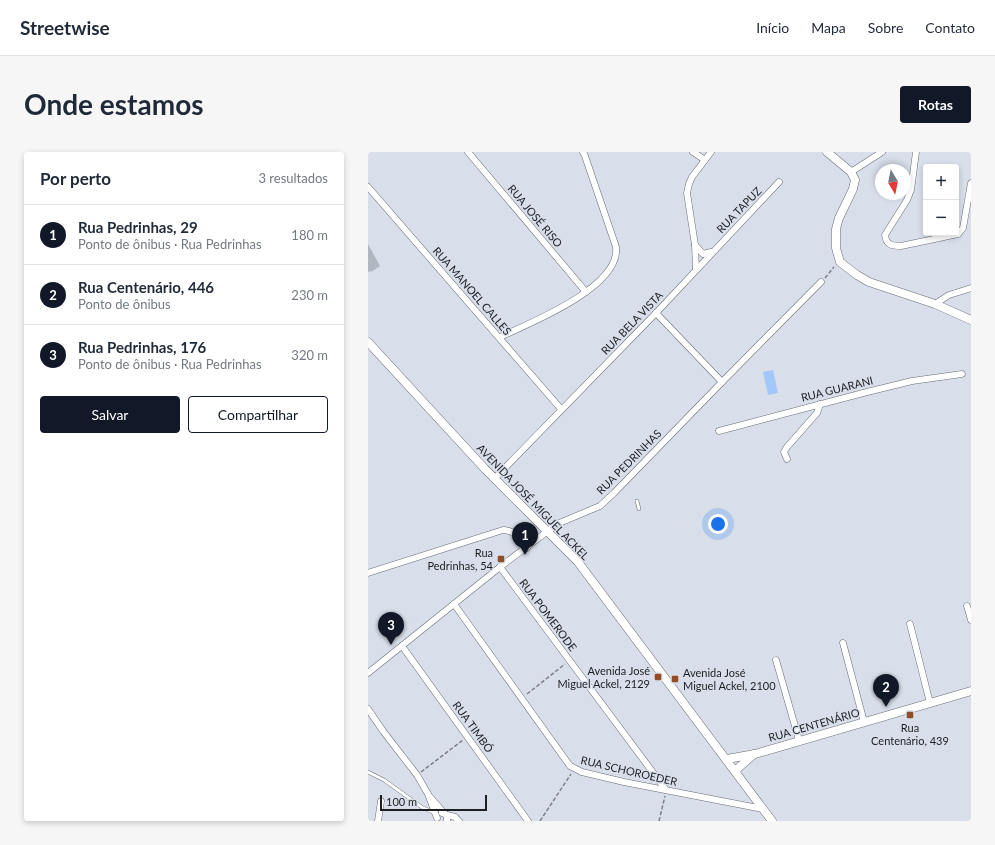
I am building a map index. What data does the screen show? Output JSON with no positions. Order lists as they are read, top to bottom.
{
  "streets": {
    "street": [
      "RUA TAPUZ",
      "RUA JOSÉ RISO",
      "RUA MANOEL CALLES",
      "RUA BELA VISTA",
      "RUA GUARANI",
      "RUA PEDRINHAS",
      "AVENIDA JOSÉ MIGUEL ACKEL",
      "RUA POMERODE",
      "RUA CENTENÁRIO",
      "RUA TIMBÓ",
      "RUA SCHOROEDER"
    ]
  },
  "crossings": [
    ["RUA TAPUZ", "RUA BELA VISTA"],
    ["RUA MANOEL CALLES", "RUA BELA VISTA"],
    ["RUA BELA VISTA", "AVENIDA JOSÉ MIGUEL ACKEL"],
    ["RUA PEDRINHAS", "AVENIDA JOSÉ MIGUEL ACKEL"],
    ["RUA PEDRINHAS", "RUA POMERODE"],
    ["RUA PEDRINHAS", "RUA TIMBÓ"],
    ["RUA PEDRINHAS", "RUA SCHOROEDER"],
    ["AVENIDA JOSÉ MIGUEL ACKEL", "RUA CENTENÁRIO"],
    ["AVENIDA JOSÉ MIGUEL ACKEL", "RUA SCHOROEDER"],
    ["RUA POMERODE", "RUA SCHOROEDER"]
  ],
  "places": {
    "transit": [
      "Rua Pedrinhas, 54",
      "Avenida José Miguel Ackel, 2129",
      "Avenida José Miguel Ackel, 2100",
      "Rua Centenário, 439"
    ]
  },
  "scale_bar": "100 m",
  "north": "bottom",
  "page": {
    "header": "Streetwise",
    "nav": [
      "Início",
      "Mapa",
      "Sobre",
      "Contato"
    ],
    "buttons": [
      "Rotas",
      ["Salvar", "Compartilhar"]
    ],
    "title": "Onde estamos",
    "heading": ["Por perto", "3 resultados"],
    "map_buttons": ["+", "−"],
    "list": [
      {
        "mark": "1",
        "name": "Rua Pedrinhas, 29",
        "note": "Ponto de ônibus · Rua Pedrinhas",
        "value": "180 m"
      },
      {
        "mark": "2",
        "name": "Rua Centenário, 446",
        "note": "Ponto de ônibus",
        "value": "230 m"
      },
      {
        "mark": "3",
        "name": "Rua Pedrinhas, 176",
        "note": "Ponto de ônibus · Rua Pedrinhas",
        "value": "320 m"
      }
    ],
    "pins": ["1", "3", "2"],
    "scale": "100 m"
  }
}
